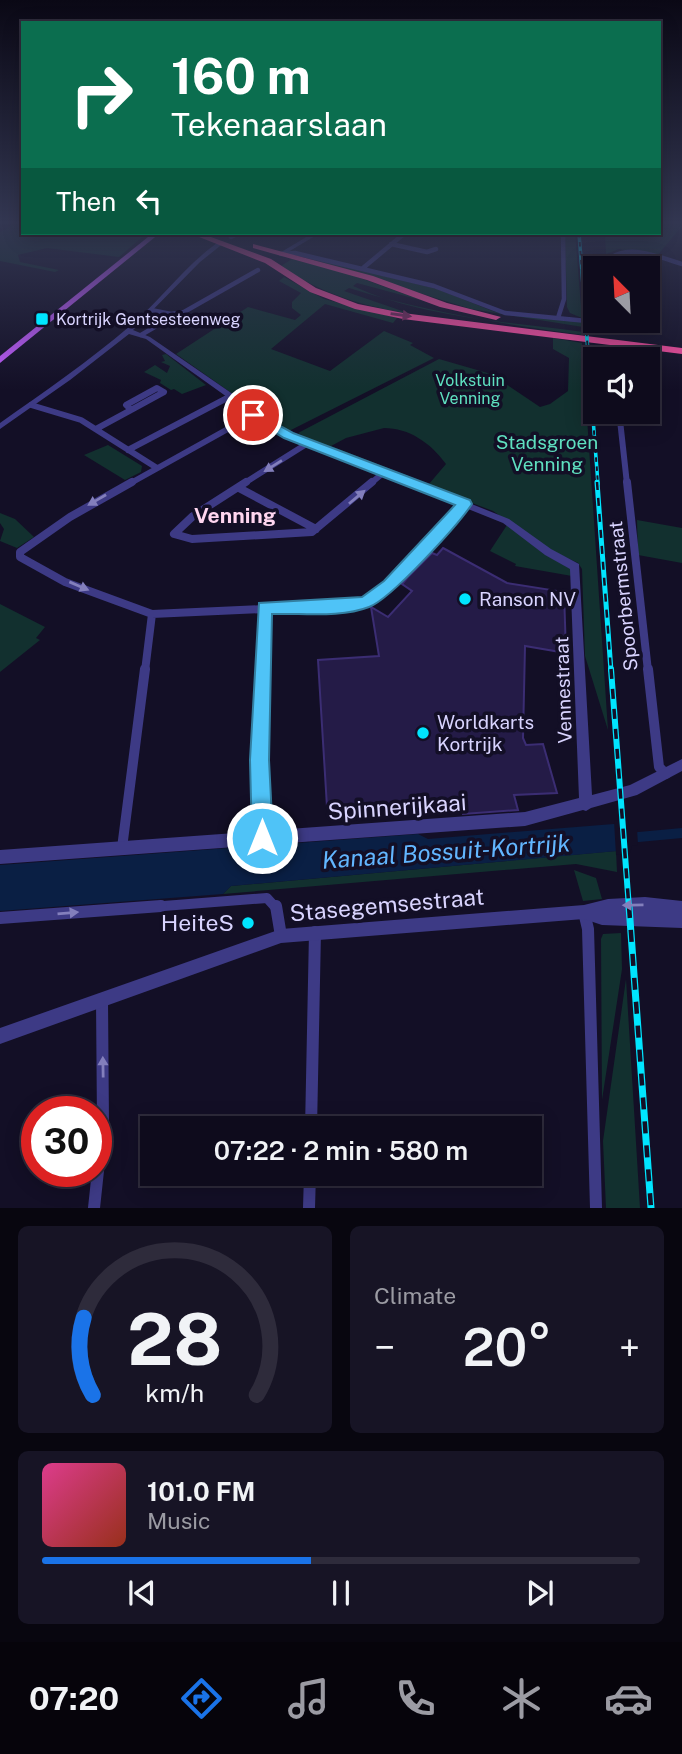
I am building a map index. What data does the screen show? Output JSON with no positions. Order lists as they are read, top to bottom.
{
  "streets": {
    "street": [
      "Spoorbermstraat",
      "Vennestraat",
      "Spinnerijkaai",
      "Stasegemsestraat"
    ]
  },
  "crossings": [
    ["Spoorbermstraat", "Spinnerijkaai"],
    ["Vennestraat", "Spinnerijkaai"]
  ],
  "districts": ["Venning"],
  "water": ["Kanaal Bossuit-Kortrijk"],
  "parks": ["Volkstuin Venning", "Stadsgroen Venning"],
  "places": {
    "transit": ["Kortrijk Gentsesteenweg"],
    "other": ["Ranson NV", "Worldkarts Kortrijk", "HeiteS"]
  },
  "north": "top left",
  "page": {
    "turn": ["160 m", "Tekenaarslaan"],
    "then": "Then",
    "limit": "30",
    "trip": "07:22 · 2 min · 580 m",
    "tile": "Climate",
    "heat": ["−", "20°", "+"],
    "song": ["101.0 FM", "Music"],
    "tabs": "07:20",
    "gauge": ["28", "km/h"]
  }
}
